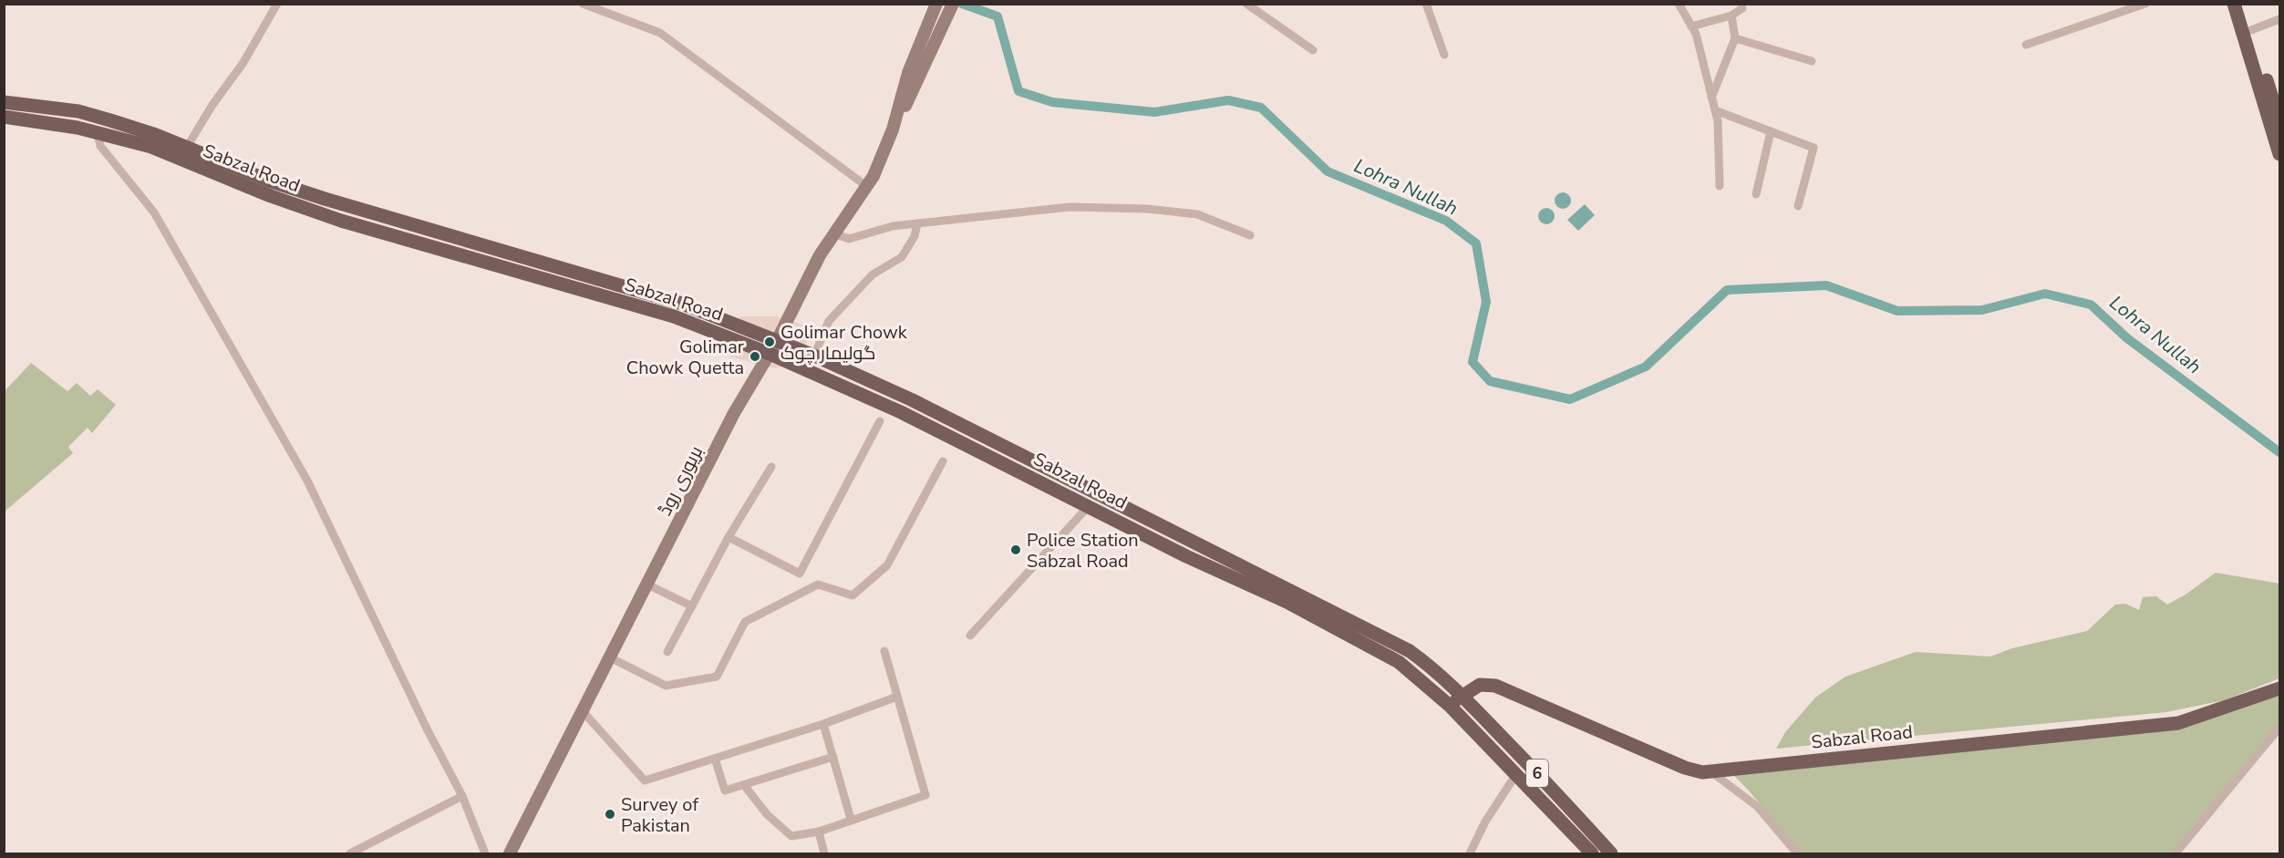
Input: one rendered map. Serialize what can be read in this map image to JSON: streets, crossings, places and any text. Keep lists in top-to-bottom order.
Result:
{
  "streets": {
    "main road": ["Sabzal Road", "بریوری روڈ", "6"]
  },
  "crossings": [
    ["Sabzal Road", "بریوری روڈ"],
    ["Sabzal Road", "6"]
  ],
  "water": ["Lohra Nullah"],
  "places": [
    "Golimar Chowk گولیمار چوک",
    "Golimar Chowk Quetta",
    "Police Station Sabzal Road",
    "Survey of Pakistan"
  ]
}
